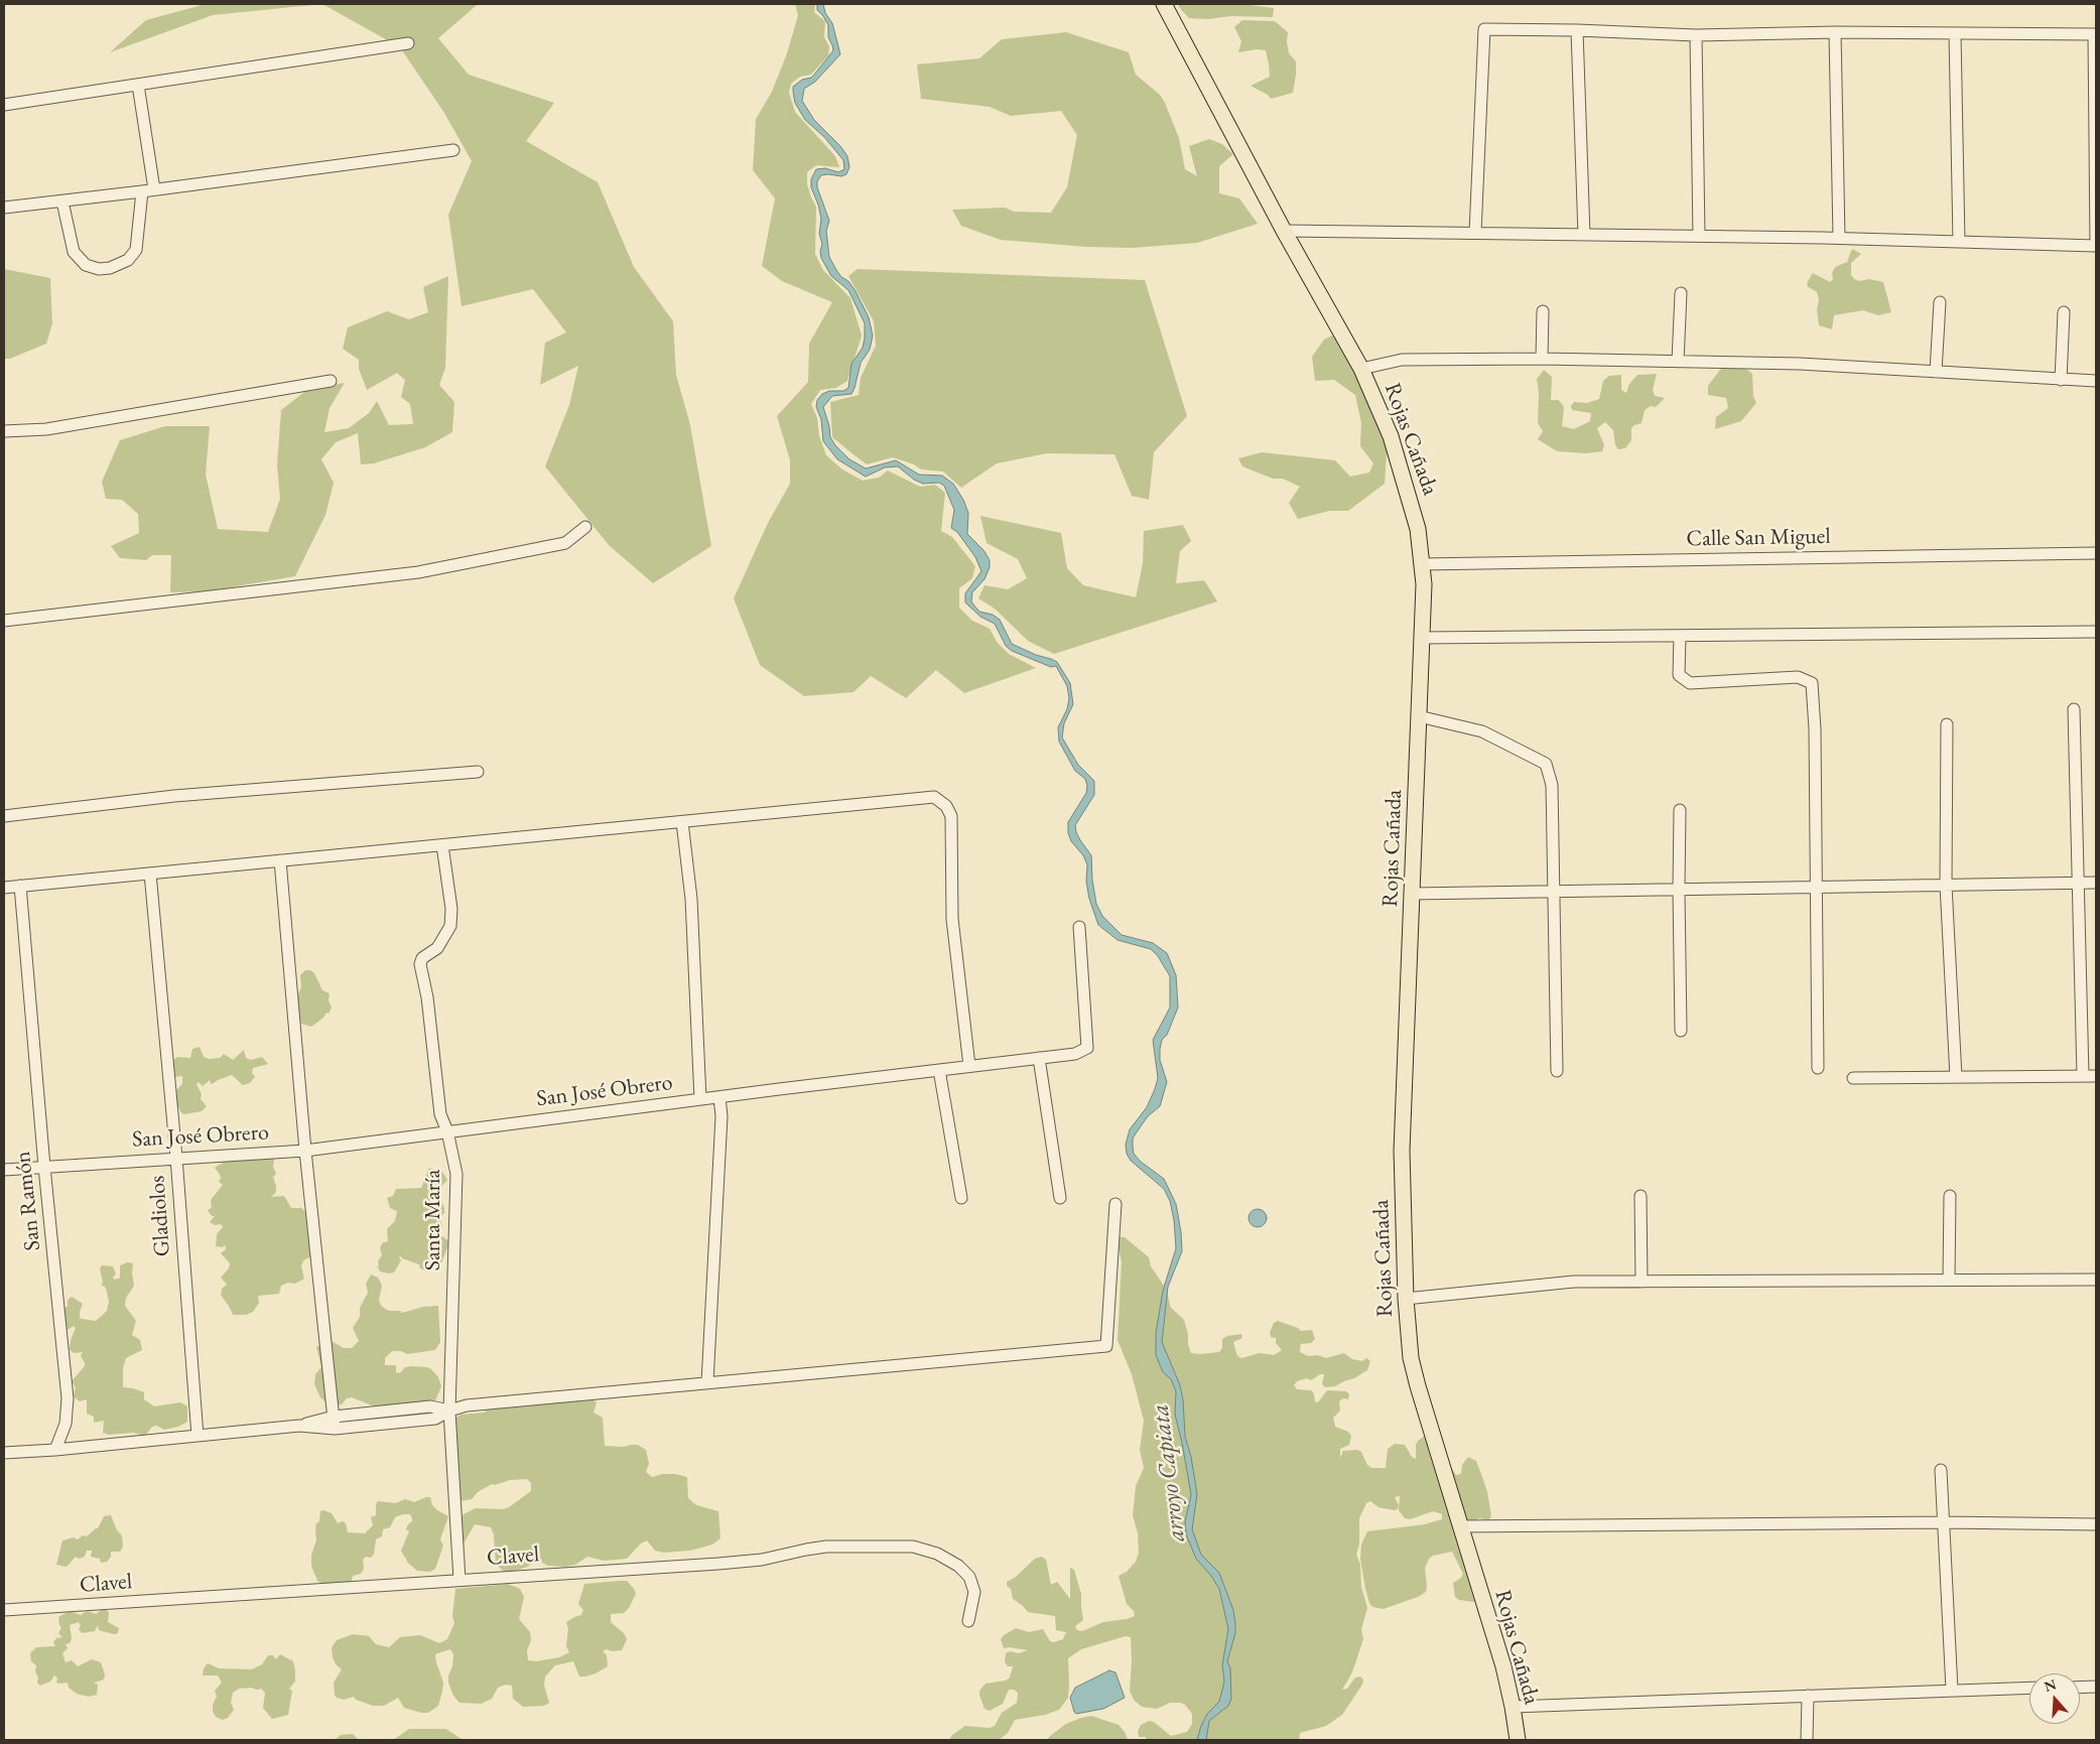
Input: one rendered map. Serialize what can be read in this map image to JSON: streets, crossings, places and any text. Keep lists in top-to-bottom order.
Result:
{
  "streets": {
    "main road": ["Rojas Cañada"],
    "street": [
      "Calle San Miguel",
      "San José Obrero",
      "San Ramón",
      "Gladiolos",
      "Santa María",
      "Clavel"
    ]
  },
  "crossings": [
    ["Rojas Cañada", "Calle San Miguel"],
    ["San José Obrero", "San Ramón"],
    ["San José Obrero", "Gladiolos"],
    ["San José Obrero", "Santa María"],
    ["Santa María", "Clavel"]
  ],
  "water": ["arroyo Capiata"],
  "north": "top"
}
